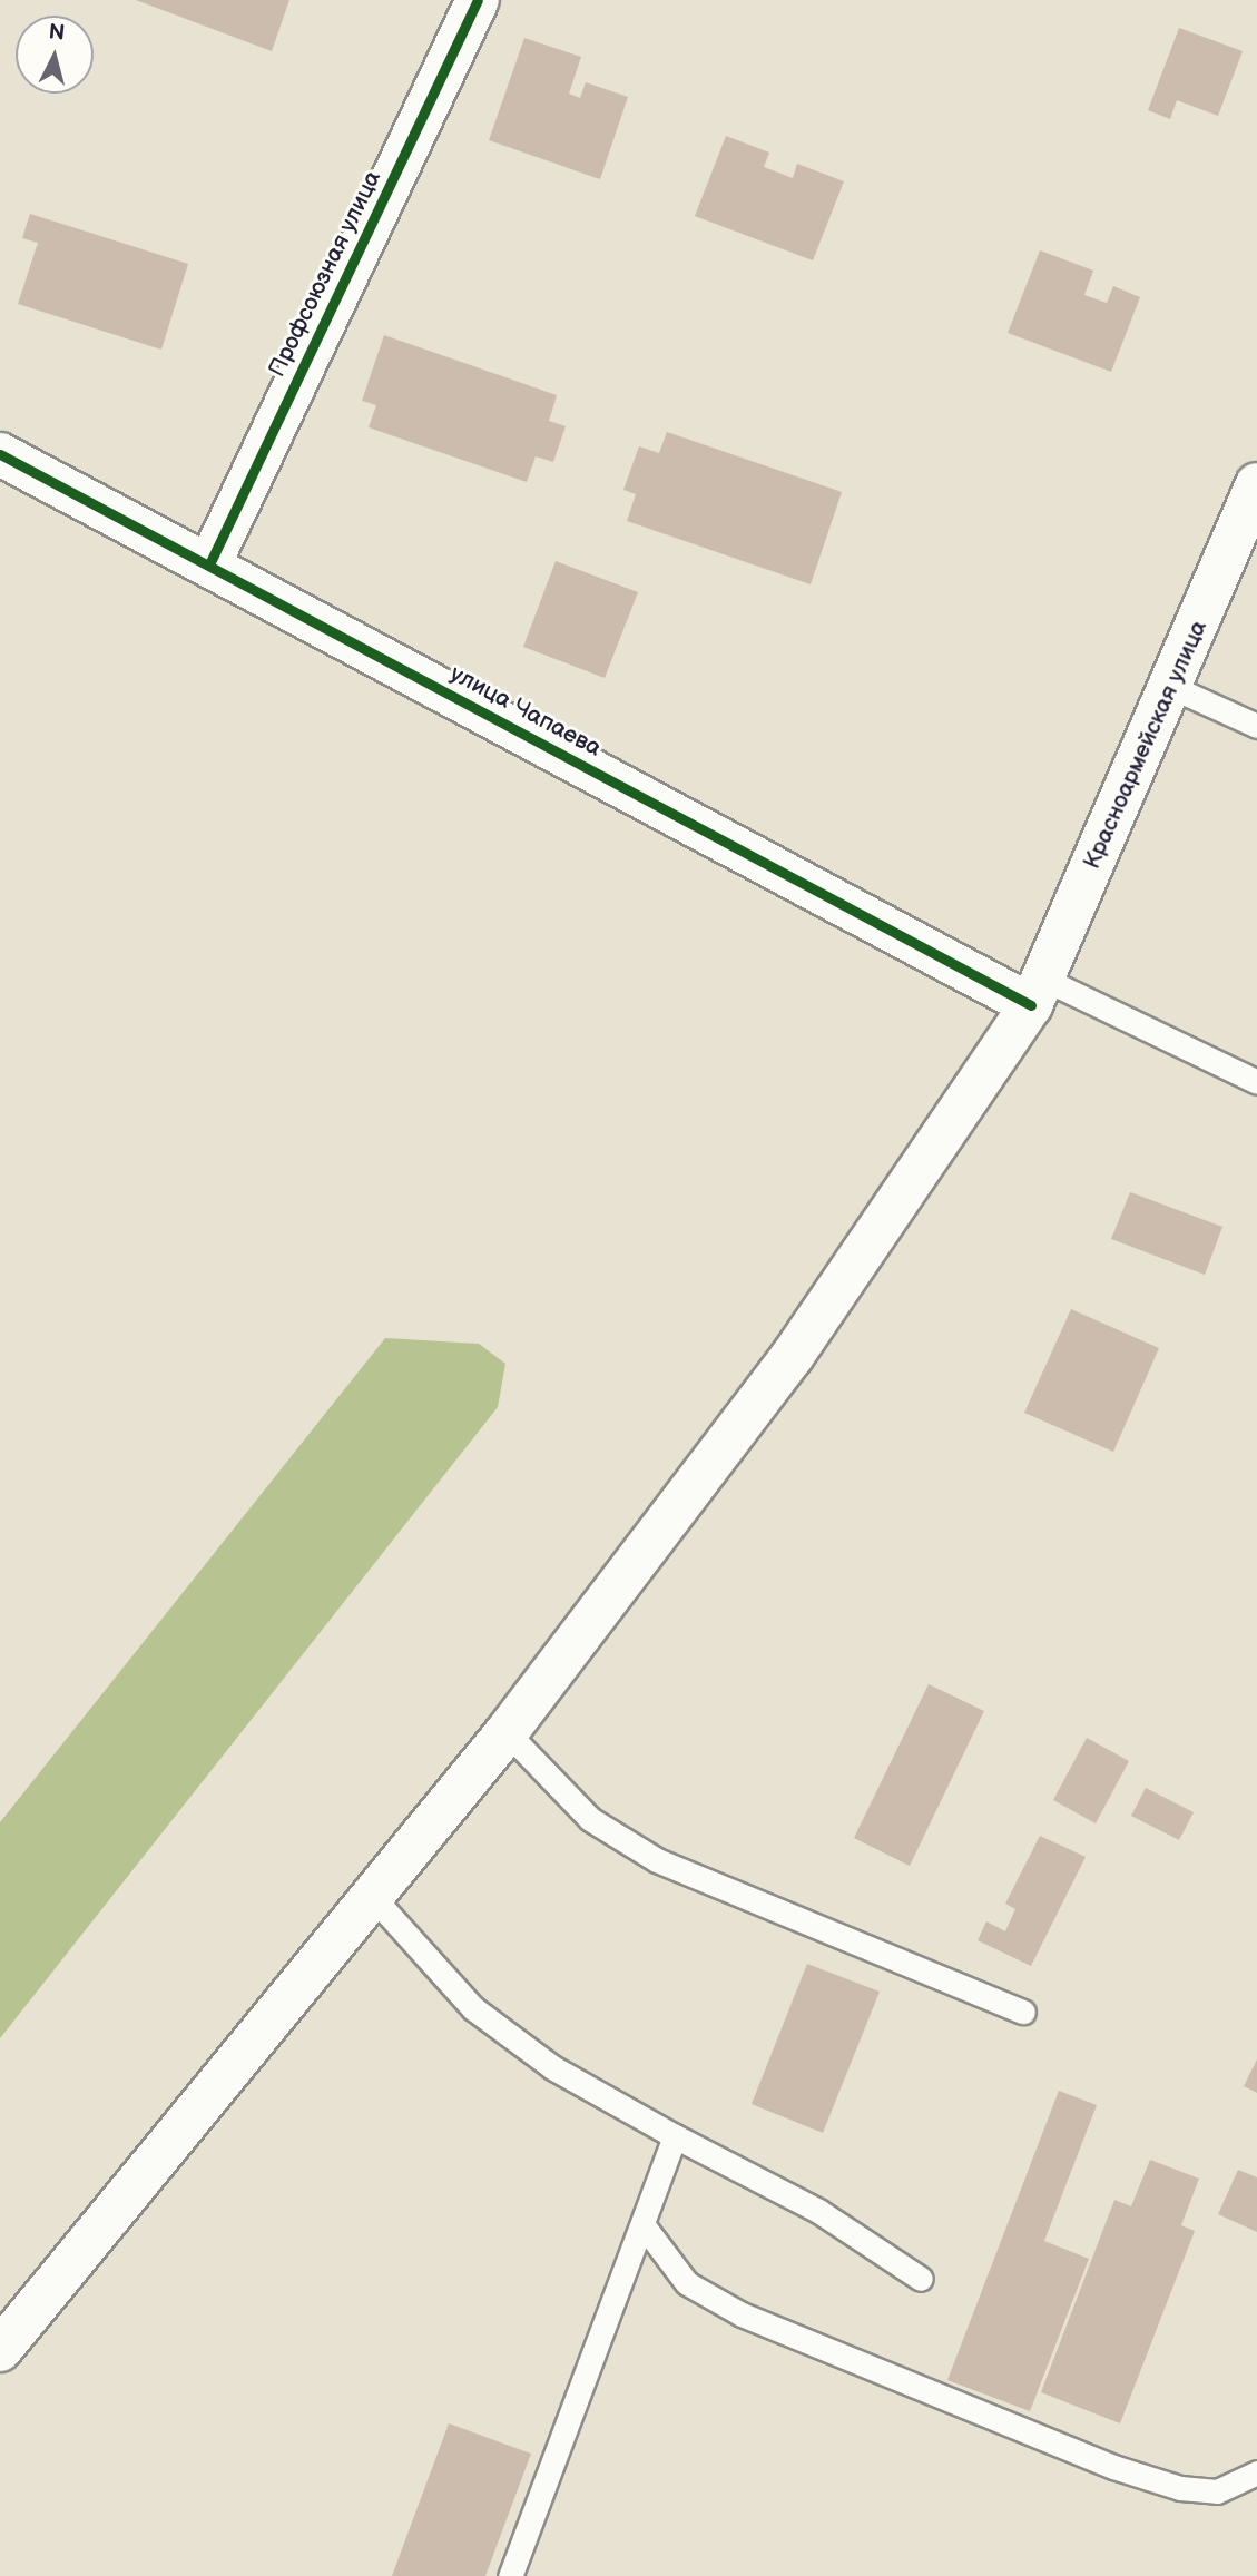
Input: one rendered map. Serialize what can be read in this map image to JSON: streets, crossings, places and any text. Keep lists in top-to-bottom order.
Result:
{
  "streets": {
    "main road": ["Профсоюзная улица", "улица Чапаева", "Красноармейская улица"]
  },
  "crossings": [
    ["Профсоюзная улица", "улица Чапаева"],
    ["улица Чапаева", "Красноармейская улица"]
  ],
  "north": "top"
}
